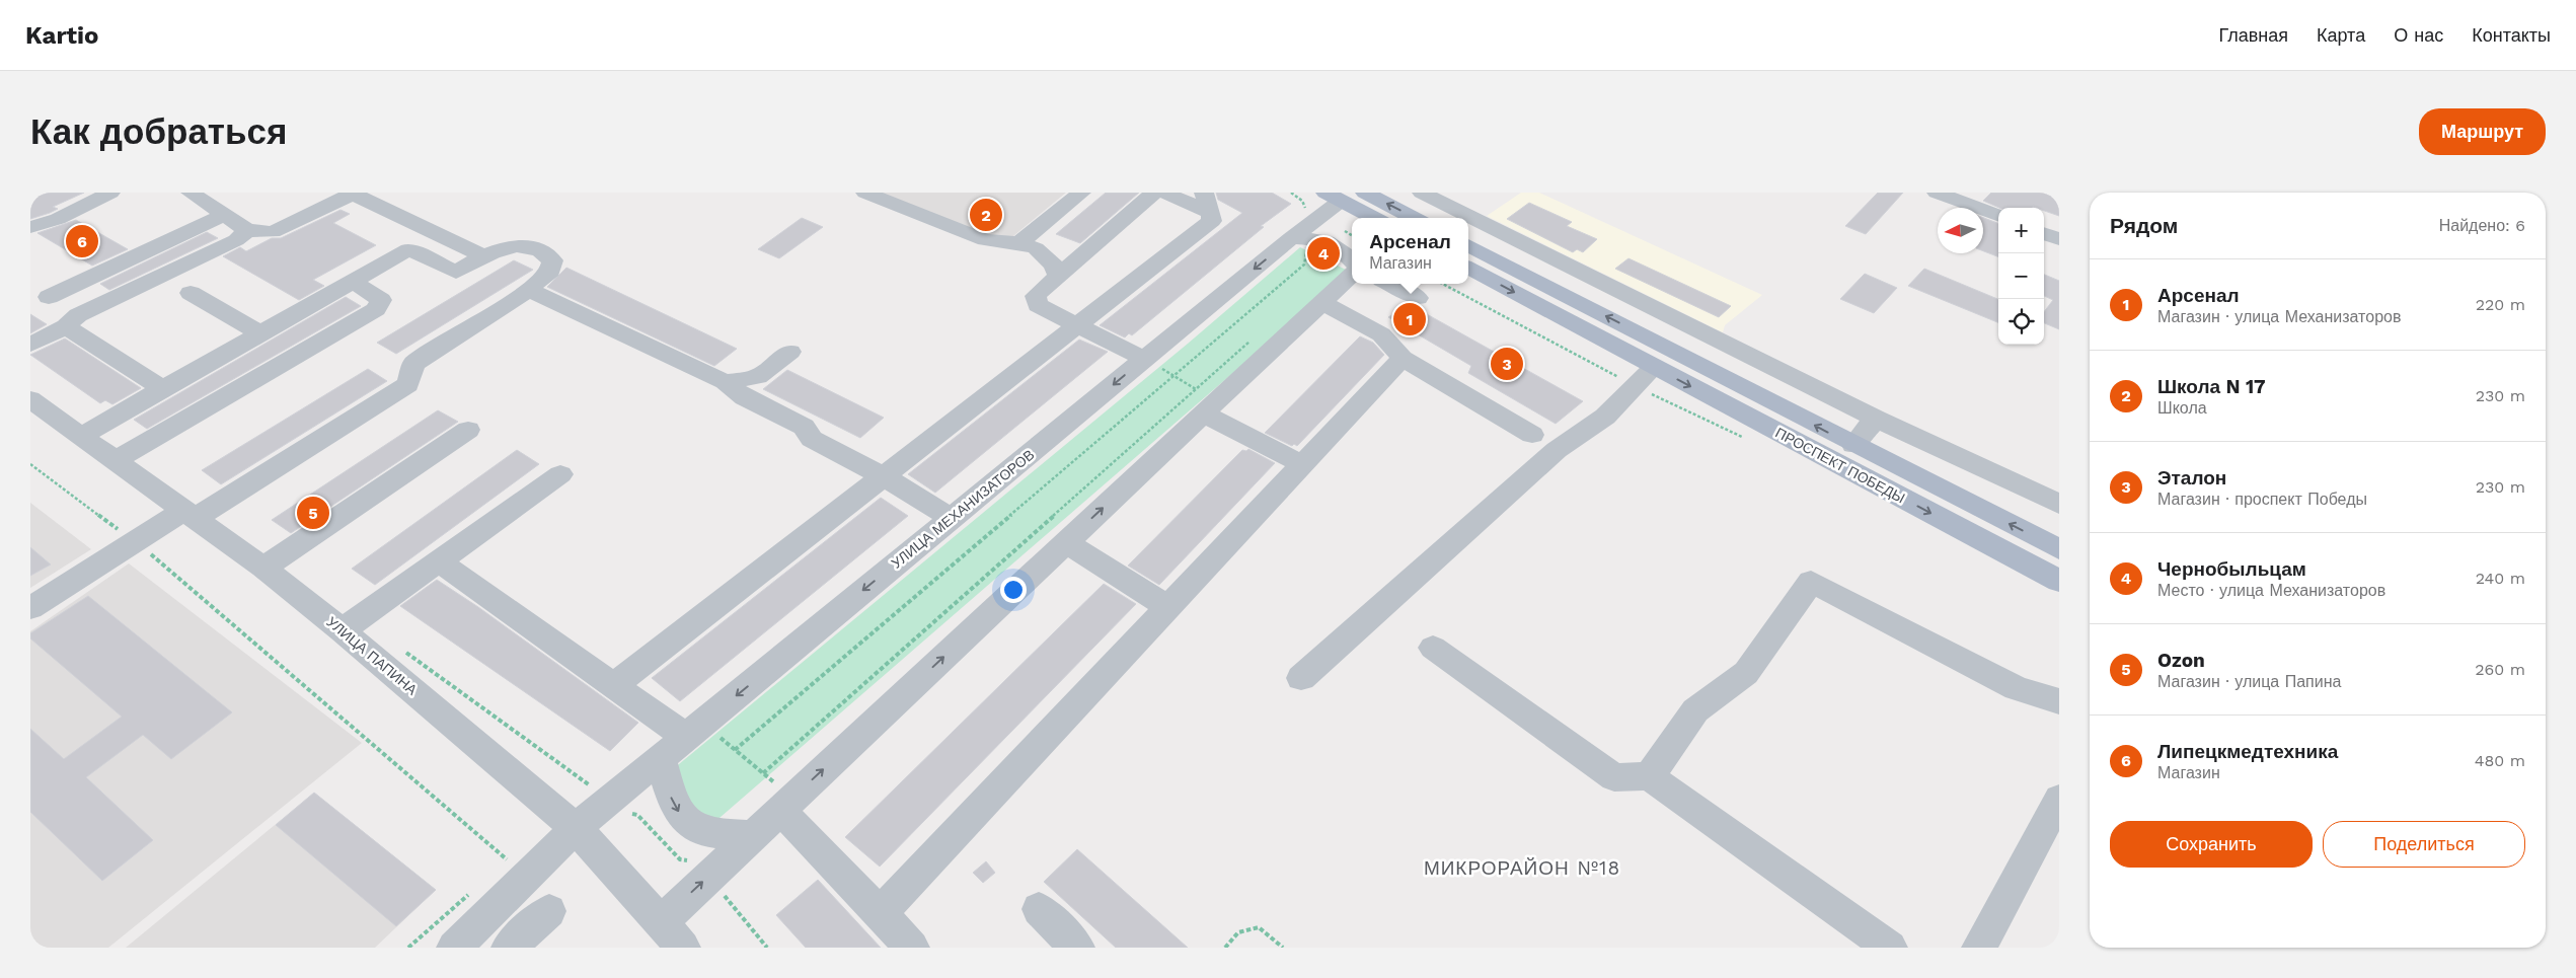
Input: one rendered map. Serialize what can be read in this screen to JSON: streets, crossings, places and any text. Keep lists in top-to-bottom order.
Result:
{
  "streets": {
    "main road": ["ПРОСПЕКТ ПОБЕДЫ"],
    "street": ["УЛИЦА МЕХАНИЗАТОРОВ", "УЛИЦА ПАПИНА"]
  },
  "crossings": [
    ["УЛИЦА МЕХАНИЗАТОРОВ", "УЛИЦА ПАПИНА"]
  ],
  "districts": ["МИКРОРАЙОН №18"],
  "north": "left",
  "page": {
    "header": "Kartio",
    "nav": [
      "Главная",
      "Карта",
      "О нас",
      "Контакты"
    ],
    "buttons": [
      "Маршрут",
      ["Сохранить", "Поделиться"]
    ],
    "title": "Как добраться",
    "heading": ["Рядом", "Найдено: 6"],
    "pins": [
      "2",
      "6",
      "4",
      "1",
      "3",
      "5"
    ],
    "map_buttons": ["+", "−"],
    "popup": ["Арсенал", "Магазин"],
    "list": [
      {
        "mark": "1",
        "name": "Арсенал",
        "note": "Магазин · улица Механизаторов",
        "value": "220 m"
      },
      {
        "mark": "2",
        "name": "Школа N 17",
        "note": "Школа",
        "value": "230 m"
      },
      {
        "mark": "3",
        "name": "Эталон",
        "note": "Магазин · проспект Победы",
        "value": "230 m"
      },
      {
        "mark": "4",
        "name": "Чернобыльцам",
        "note": "Место · улица Механизаторов",
        "value": "240 m"
      },
      {
        "mark": "5",
        "name": "Ozon",
        "note": "Магазин · улица Папина",
        "value": "260 m"
      },
      {
        "mark": "6",
        "name": "Липецкмедтехника",
        "note": "Магазин",
        "value": "480 m"
      }
    ]
  }
}
